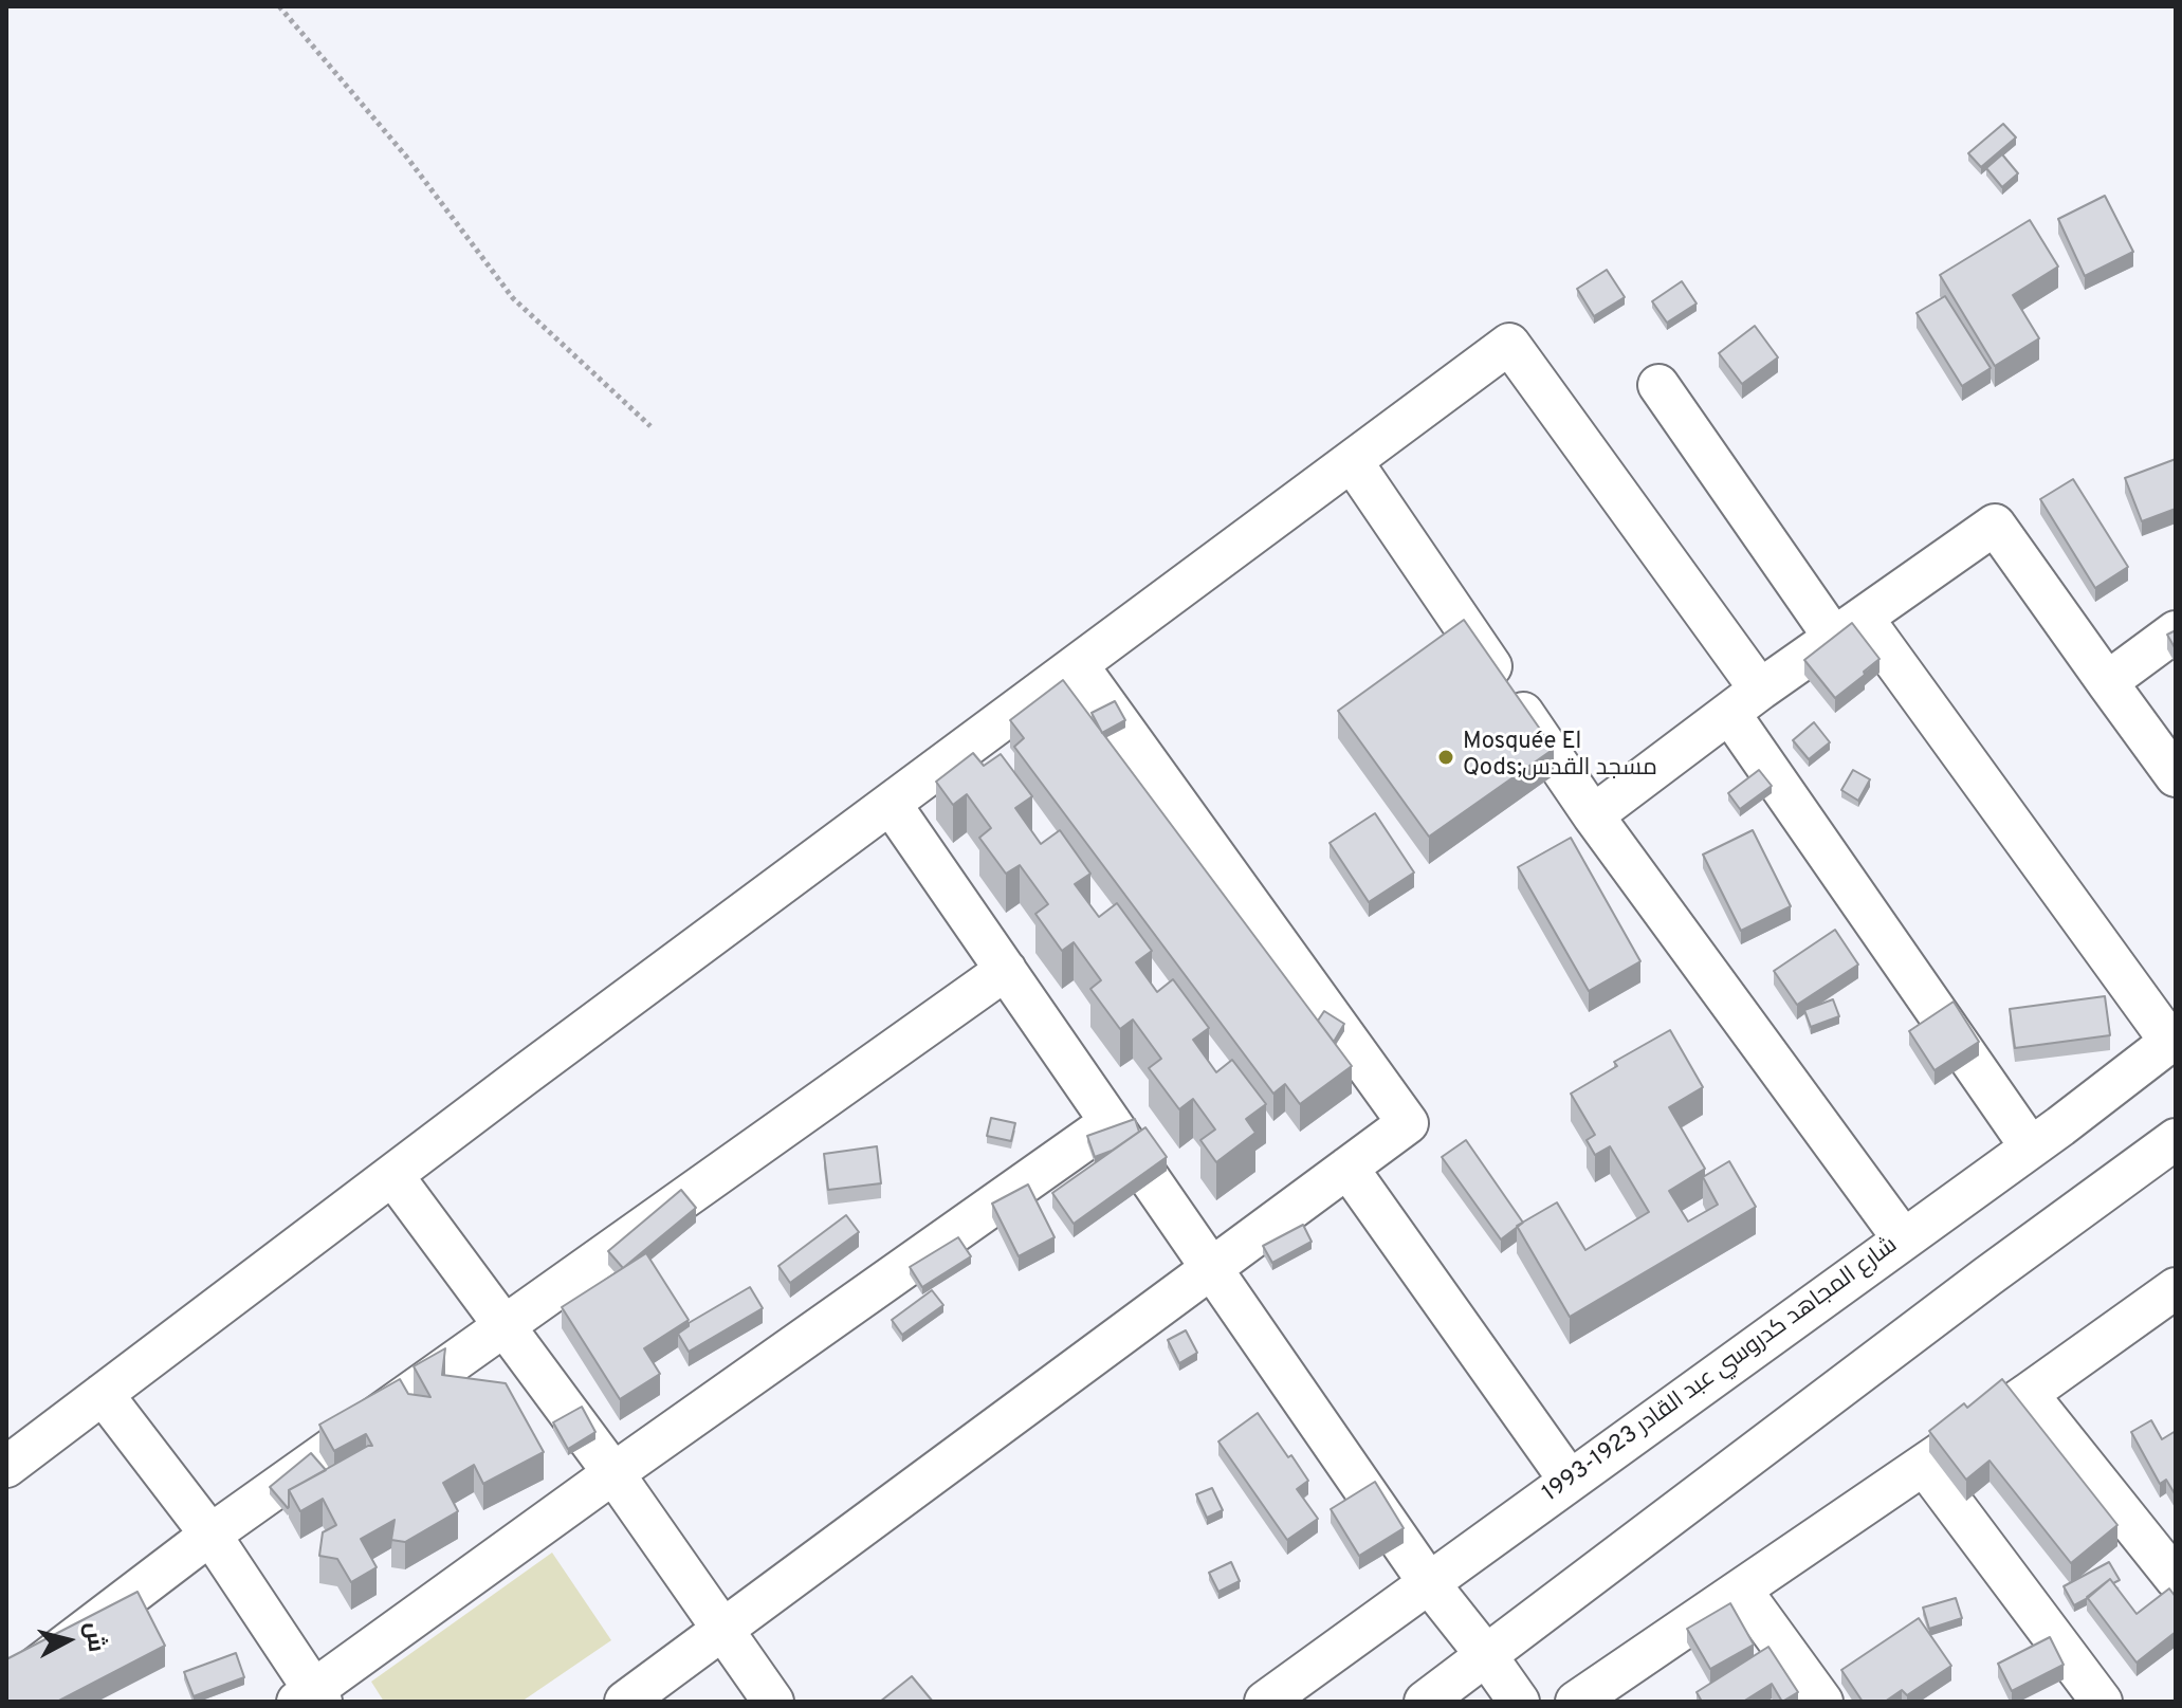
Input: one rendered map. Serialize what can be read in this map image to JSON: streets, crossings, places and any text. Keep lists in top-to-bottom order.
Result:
{
  "streets": {
    "street": ["شارع المجاهد كدروسي عبد القادر 1923-1993"]
  },
  "places": ["Mosquée El Qods;مسجد القدس"],
  "north": "right"
}
